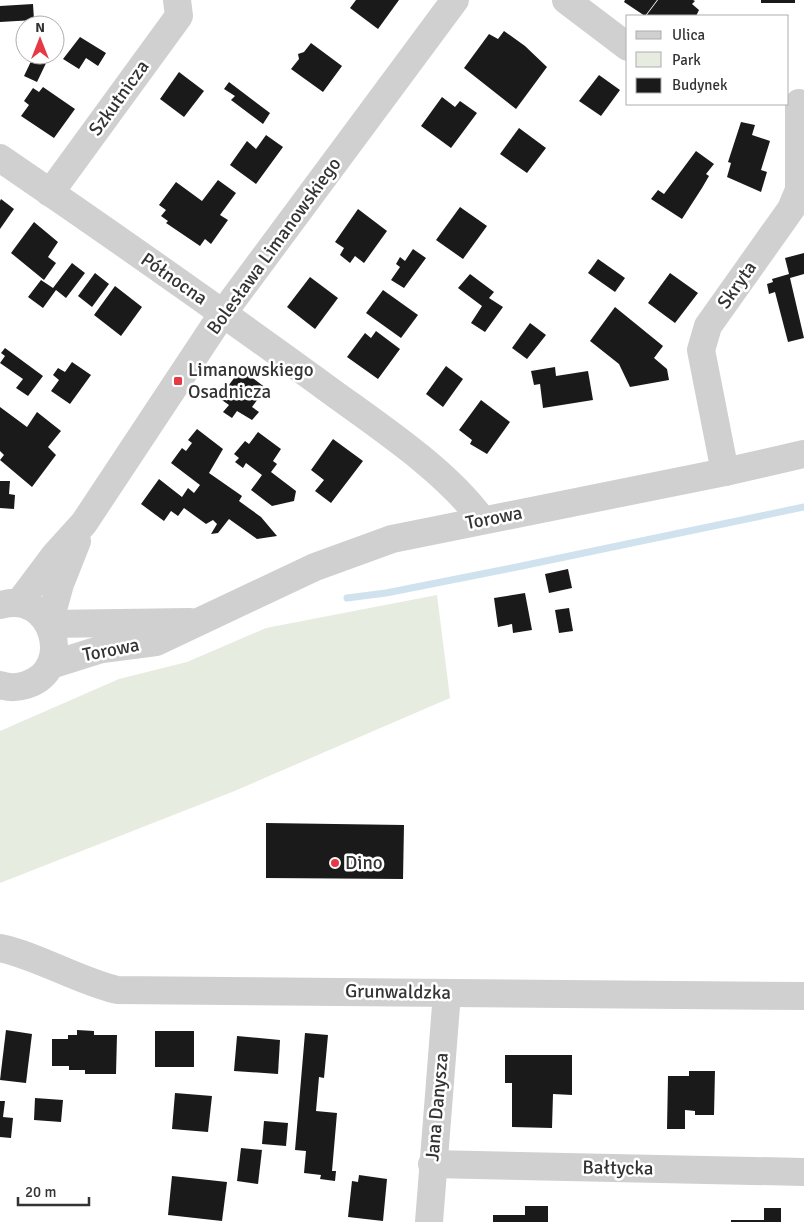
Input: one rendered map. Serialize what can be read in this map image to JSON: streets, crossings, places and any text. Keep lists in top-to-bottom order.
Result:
{
  "streets": {
    "street": [
      "Szkutnicza",
      "Bolesława Limanowskiego",
      "Północna",
      "Skryta",
      "Torowa",
      "Grunwaldzka",
      "Jana Danysza",
      "Bałtycka"
    ]
  },
  "crossings": [
    ["Szkutnicza", "Północna"],
    ["Bolesława Limanowskiego", "Północna"],
    ["Bolesława Limanowskiego", "Torowa"],
    ["Północna", "Torowa"],
    ["Skryta", "Torowa"],
    ["Grunwaldzka", "Jana Danysza"],
    ["Jana Danysza", "Bałtycka"]
  ],
  "places": {
    "transit": ["Limanowskiego Osadnicza"],
    "other": ["Dino"]
  },
  "legend": ["Ulica", "Park", "Budynek"],
  "scale_bar": "20 m",
  "north": "top"
}
